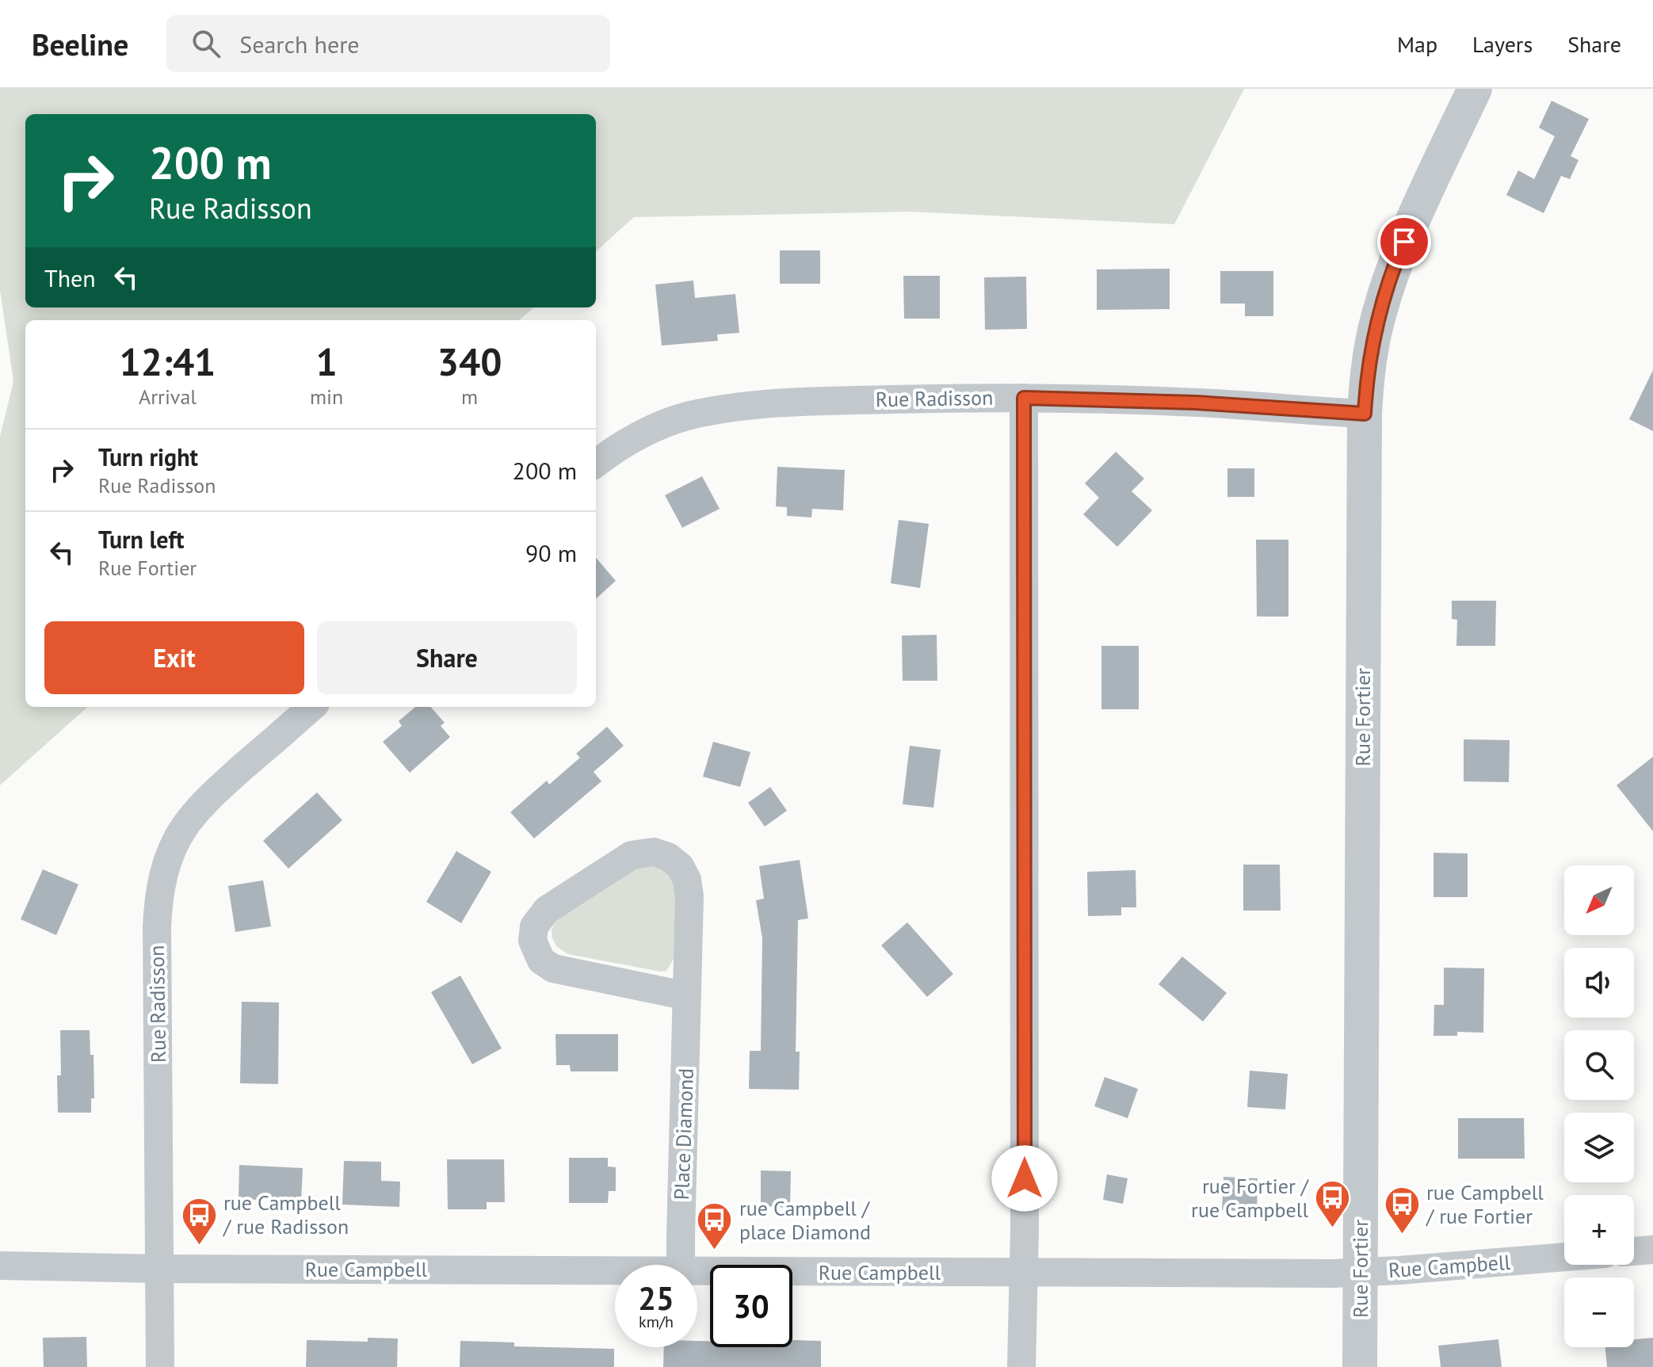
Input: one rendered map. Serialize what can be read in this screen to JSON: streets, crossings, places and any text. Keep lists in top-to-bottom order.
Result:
{
  "streets": {
    "street": [
      "Rue Radisson",
      "Rue Fortier",
      "Place Diamond",
      "Rue Campbell"
    ]
  },
  "crossings": [
    ["Rue Radisson", "Rue Fortier"],
    ["Rue Radisson", "Rue Campbell"],
    ["Rue Fortier", "Rue Campbell"]
  ],
  "places": {
    "bus stop": [
      "rue Fortier / rue Campbell",
      "rue Campbell / rue Fortier",
      "rue Campbell / rue Radisson",
      "rue Campbell / place Diamond"
    ]
  },
  "north": "bottom left",
  "page": {
    "header": "Beeline",
    "search": "Search here",
    "nav": ["Map", "Layers", "Share"],
    "turn": ["200 m", "Rue Radisson"],
    "then": "Then",
    "eta": [
      "12:41",
      "Arrival",
      "1",
      "min",
      "340",
      "m"
    ],
    "list": [
      {
        "name": "Turn right",
        "note": "Rue Radisson",
        "value": "200 m"
      },
      {
        "name": "Turn left",
        "note": "Rue Fortier",
        "value": "90 m"
      }
    ],
    "buttons": ["Exit", "Share"],
    "map_buttons": ["+", "−"],
    "speed": "25 km/h",
    "limit": "30"
  }
}
